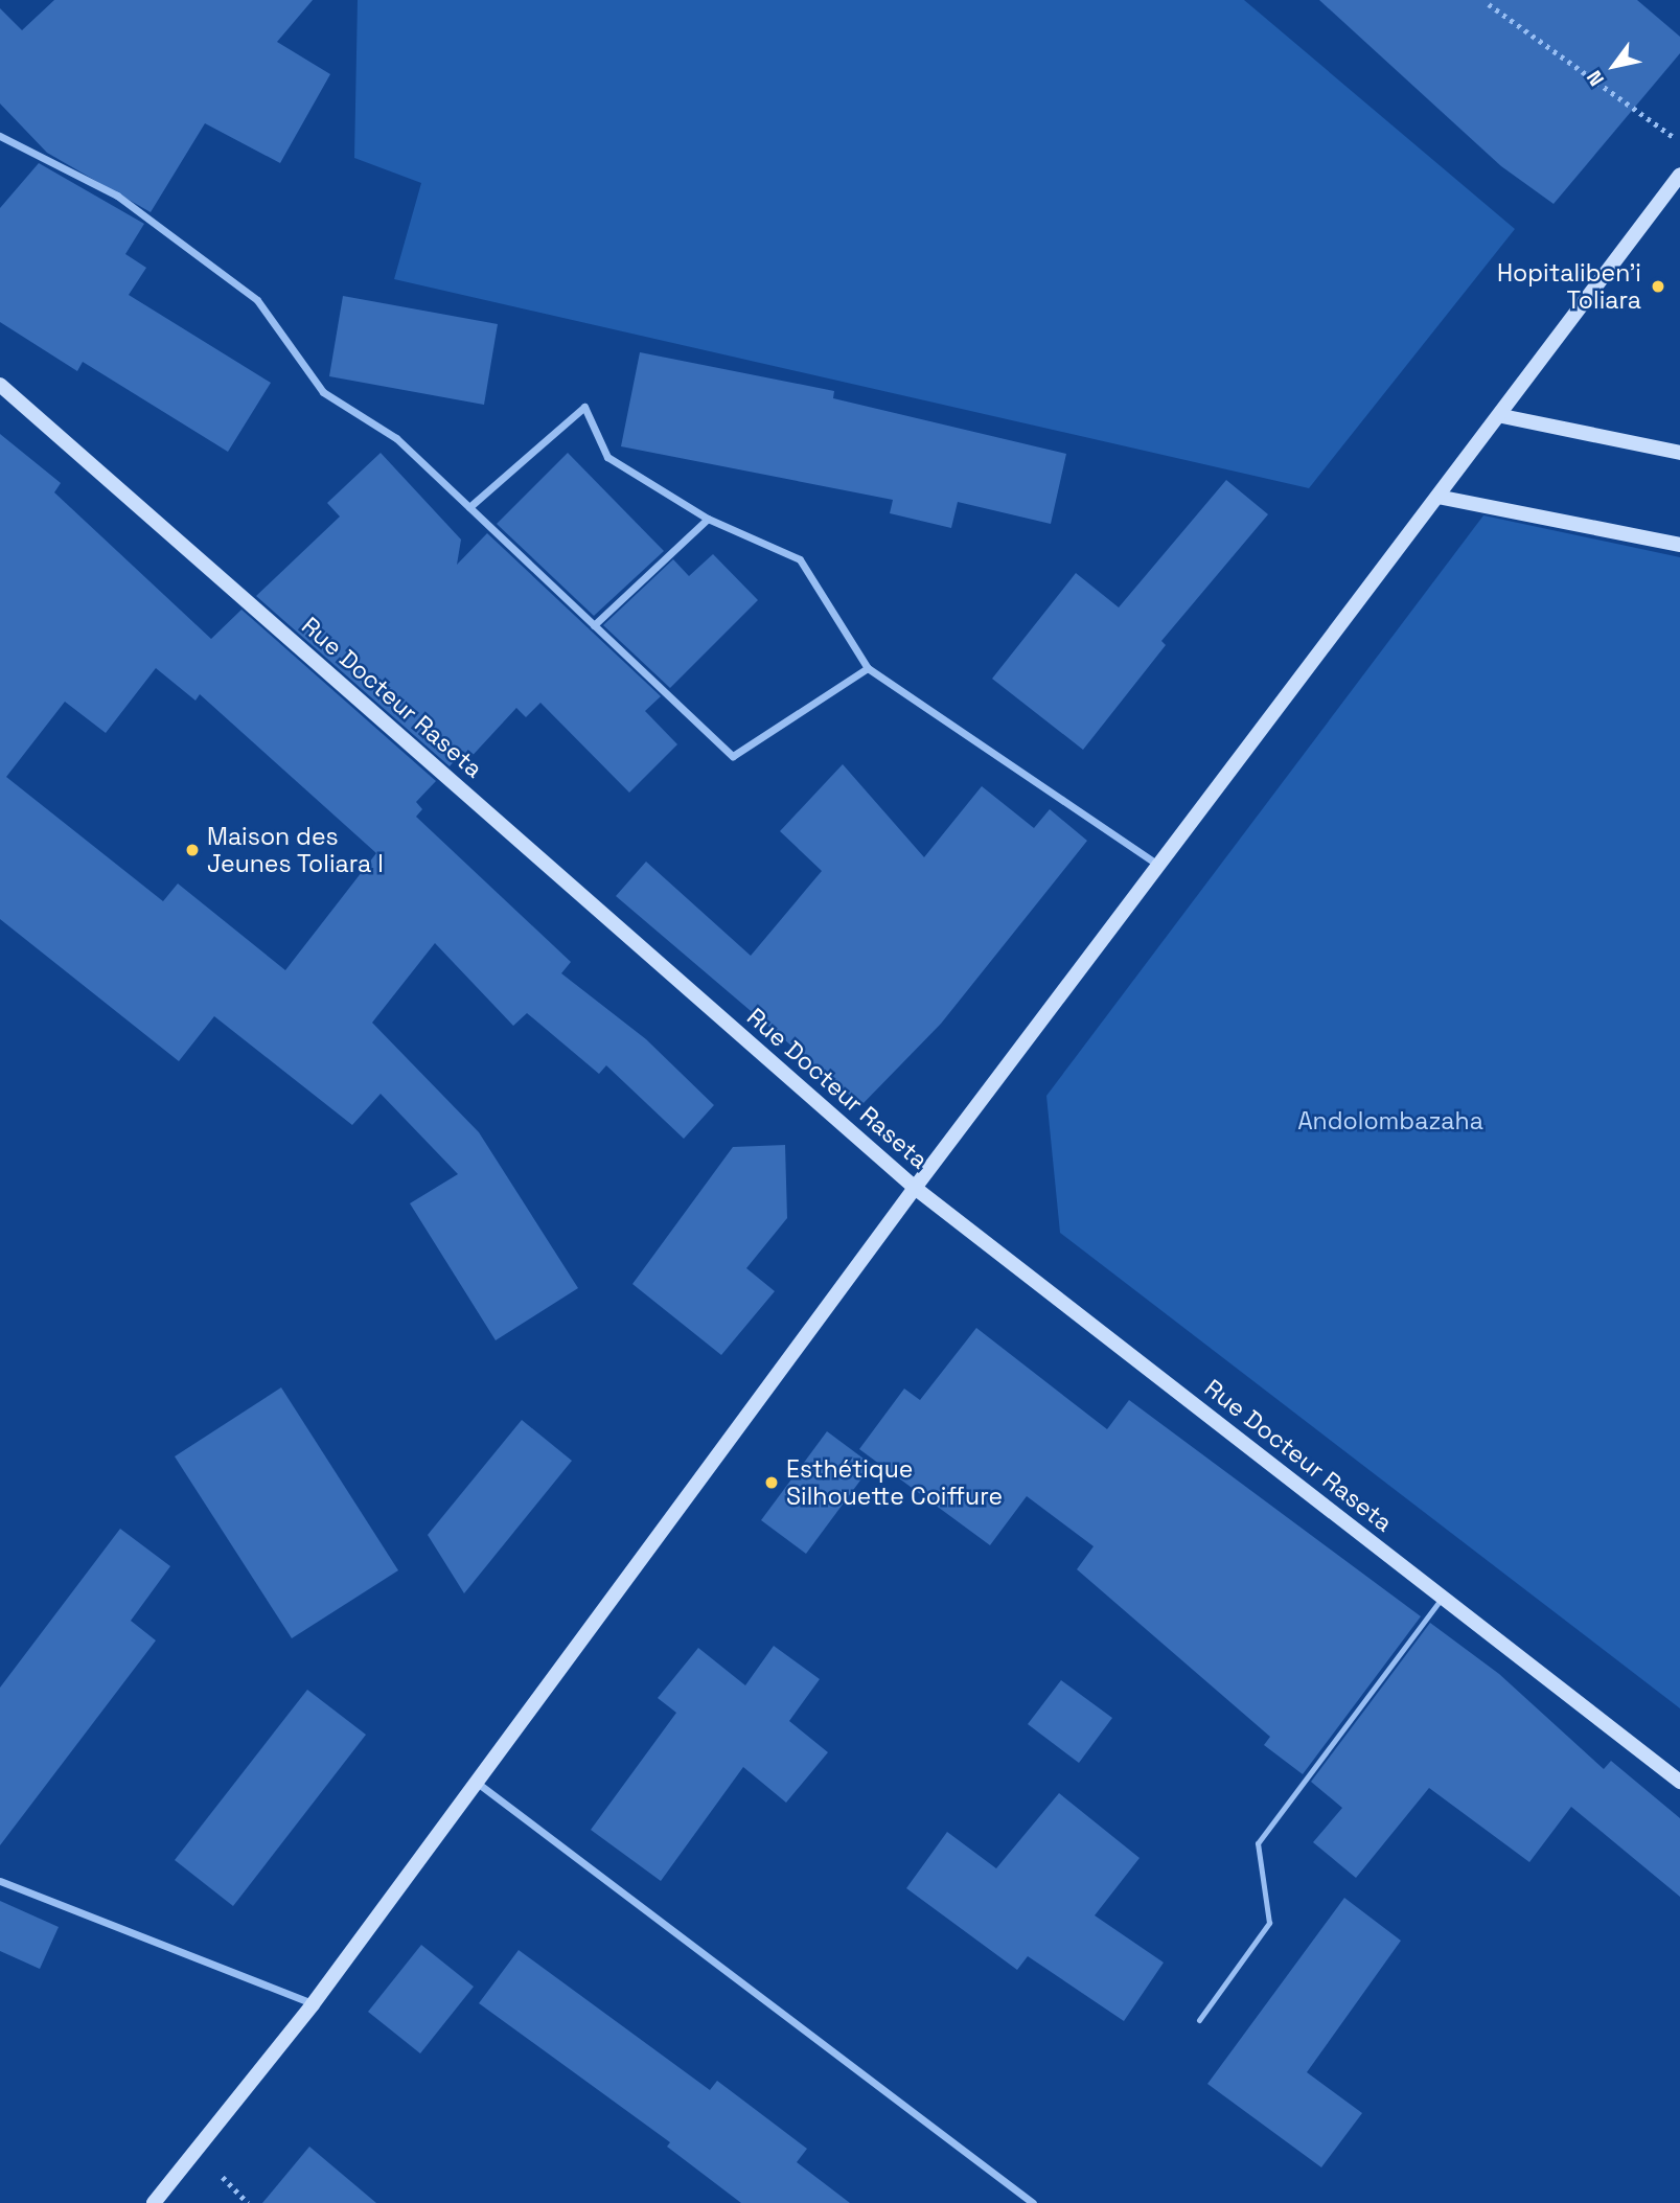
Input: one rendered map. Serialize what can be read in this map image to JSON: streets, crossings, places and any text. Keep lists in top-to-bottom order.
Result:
{
  "streets": {
    "street": ["Rue Docteur Raseta"]
  },
  "parks": ["Andolombazaha"],
  "places": ["Hopitaliben'i Toliara", "Maison des Jeunes Toliara I", "Esthétique Silhouette Coiffure"],
  "north": "bottom left"
}
